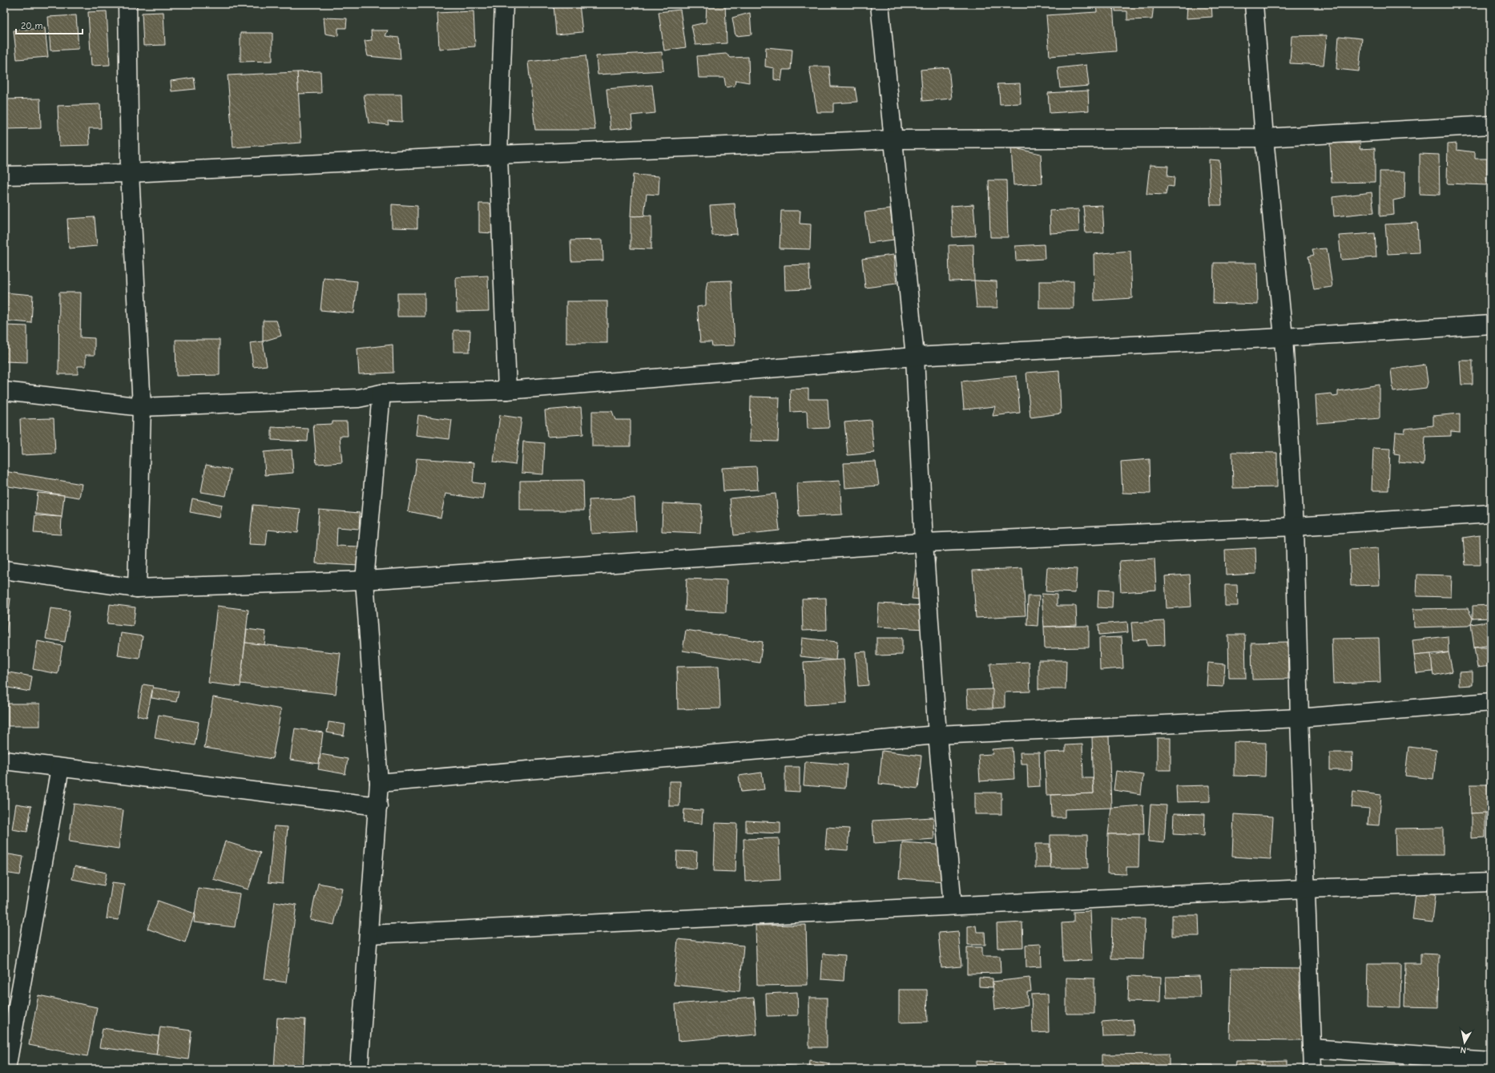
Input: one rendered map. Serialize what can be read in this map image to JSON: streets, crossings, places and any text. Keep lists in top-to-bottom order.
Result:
{
  "scale_bar": "20 m",
  "north": "bottom"
}
